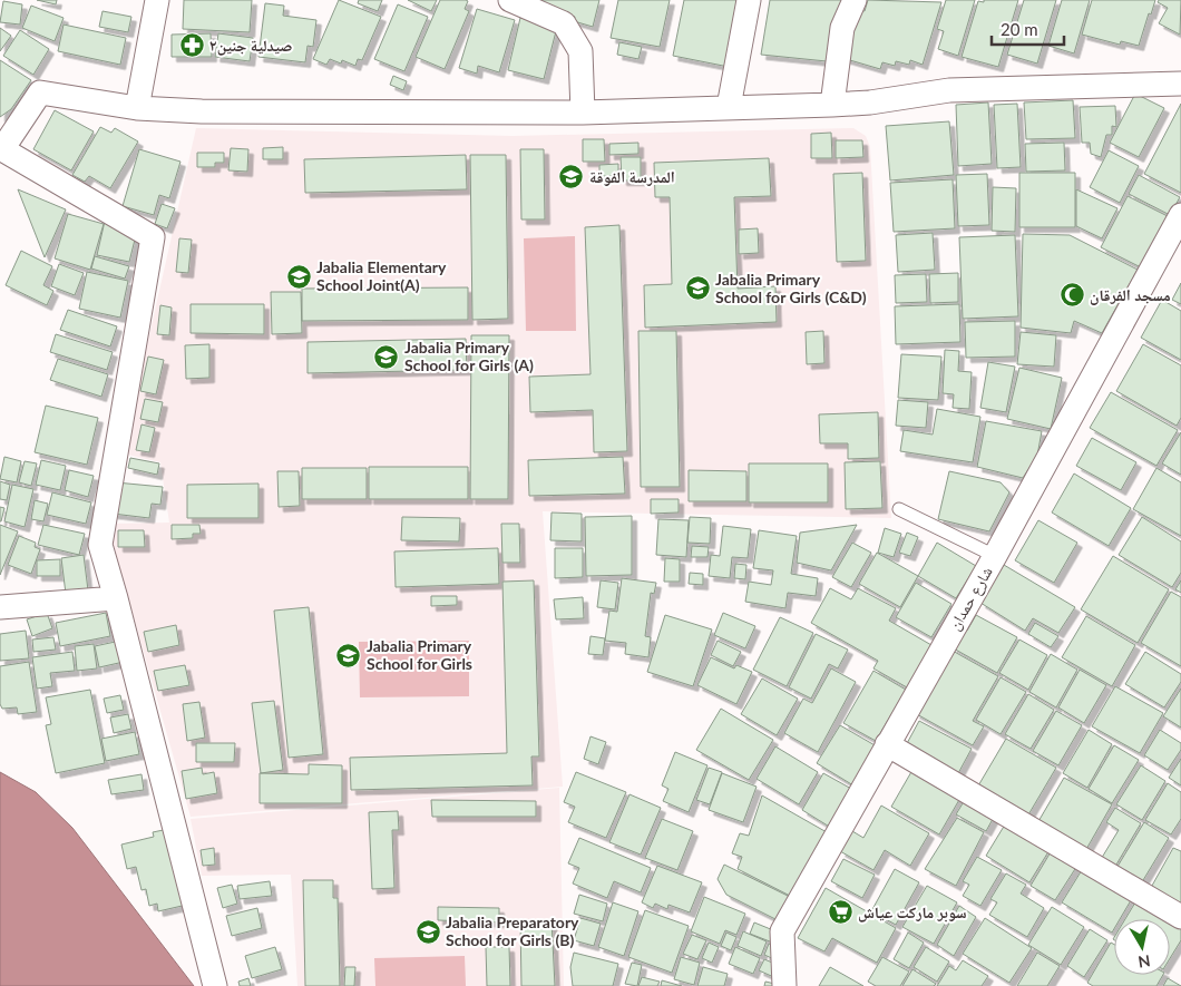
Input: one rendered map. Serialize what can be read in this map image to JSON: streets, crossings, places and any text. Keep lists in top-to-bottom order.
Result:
{
  "streets": {
    "street": ["شارع حمدان"]
  },
  "places": {
    "pharmacy": ["صيدلية جنين٢"],
    "school or university": [
      "المدرسة الفوقة",
      "Jabalia Elementary School Joint(A)",
      "Jabalia Primary School for Girls (C&D)",
      "Jabalia Primary School for Girls (A)",
      "Jabalia Primary School for Girls",
      "Jabalia Preparatory School for Girls (B)"
    ],
    "mosque": ["مسجد الفرقان"],
    "supermarket": ["سوبر ماركت عياش"]
  },
  "scale_bar": "20 m",
  "north": "bottom"
}
